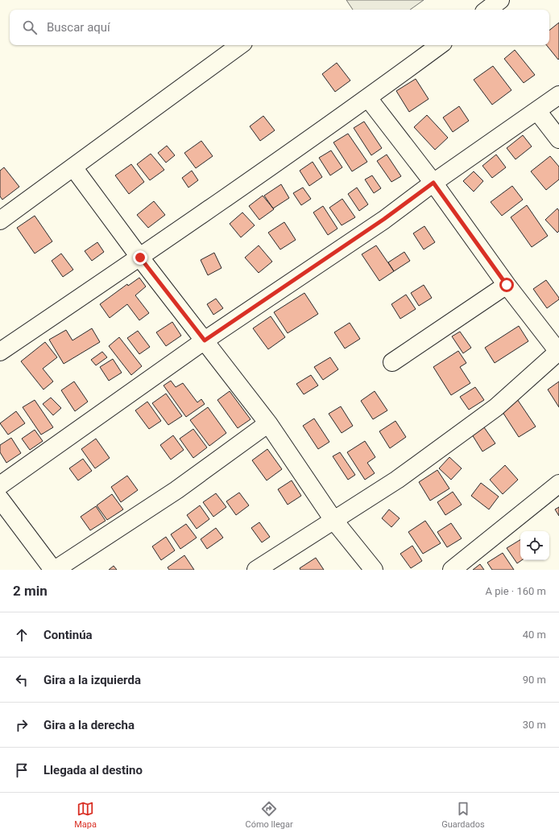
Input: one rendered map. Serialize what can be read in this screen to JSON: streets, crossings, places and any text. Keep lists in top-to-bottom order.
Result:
{
  "page": {
    "search": "Buscar aquí",
    "heading": ["2 min", "A pie · 160 m"],
    "list": [
      ["Continúa", "40 m"],
      ["Gira a la izquierda", "90 m"],
      ["Gira a la derecha", "30 m"],
      "Llegada al destino"
    ],
    "nav": ["Mapa", "Cómo llegar", "Guardados"]
  }
}
